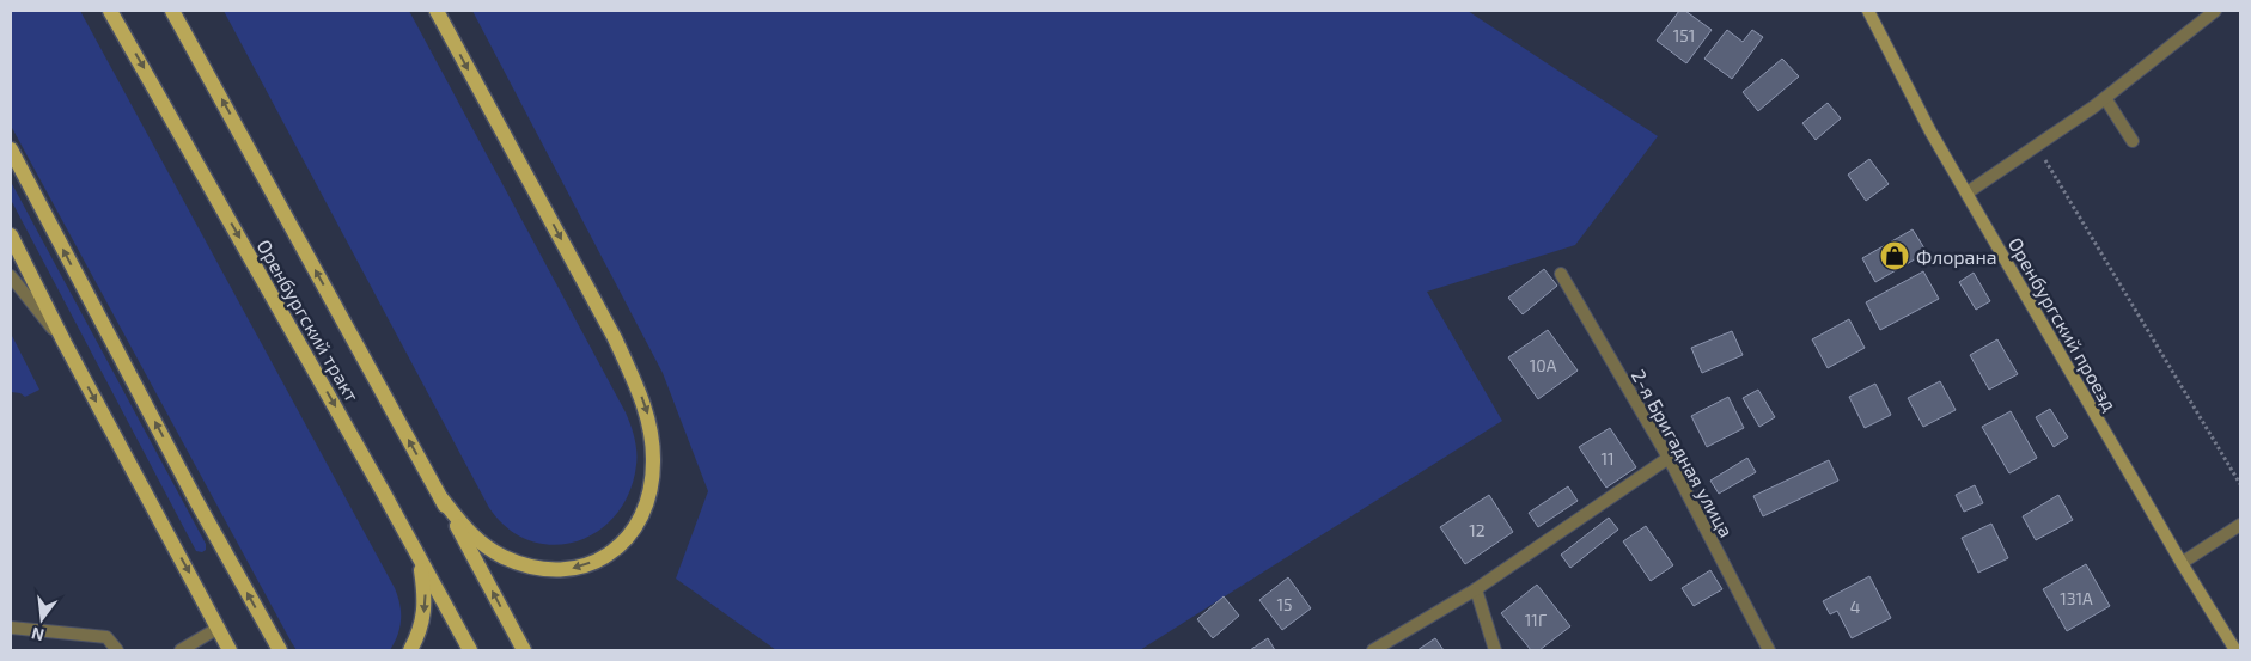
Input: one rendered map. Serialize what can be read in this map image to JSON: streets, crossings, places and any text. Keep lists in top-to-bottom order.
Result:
{
  "streets": {
    "main road": ["Оренбургский тракт", "Оренбургский проезд"],
    "street": ["2-я Бригадная улица"]
  },
  "places": {
    "shop": ["Флорана"]
  },
  "house_numbers": [
    "151",
    "10А",
    "11",
    "12",
    "131А",
    "15",
    "4",
    "11Г"
  ],
  "north": "bottom"
}
